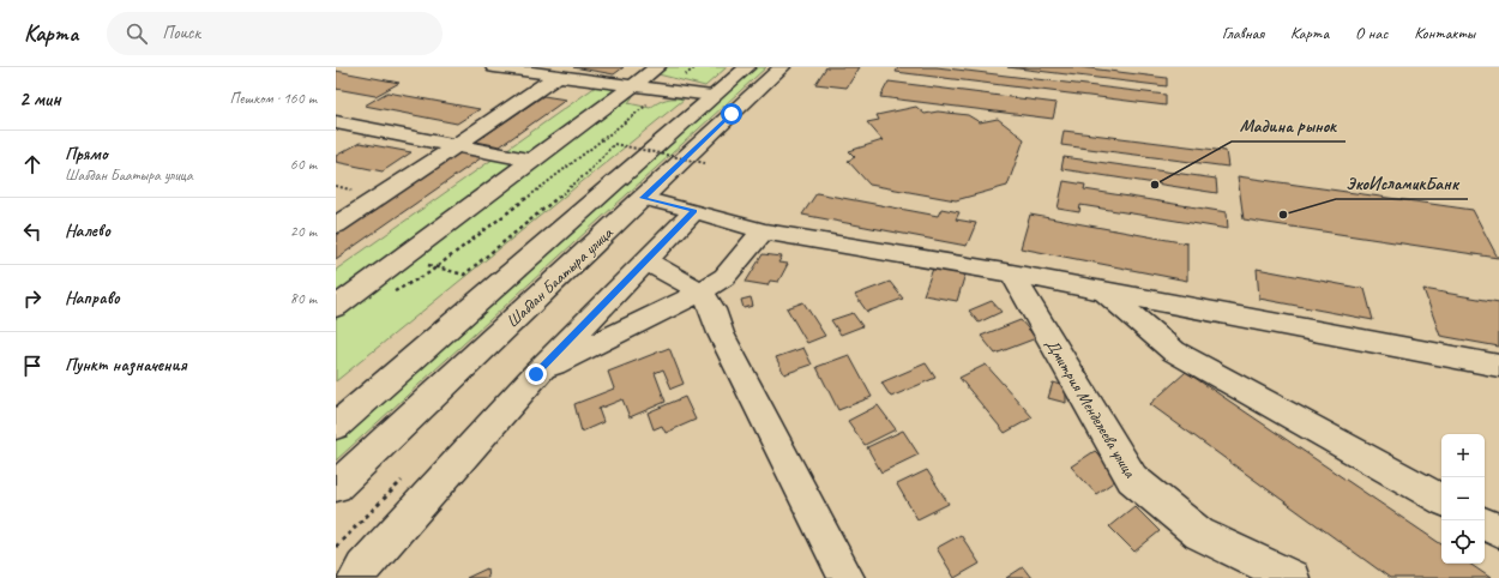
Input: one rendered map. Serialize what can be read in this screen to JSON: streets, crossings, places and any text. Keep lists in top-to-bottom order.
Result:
{
  "streets": {
    "street": ["Шабдан Баатыра улица", "Дмитрия Менделеева улица"]
  },
  "places": ["Мадина рынок", "ЭкоИсламикБанк"],
  "page": {
    "header": "Карта",
    "search": "Поиск",
    "nav": [
      "Главная",
      "Карта",
      "О нас",
      "Контакты"
    ],
    "heading": ["2 мин", "Пешком · 160 m"],
    "list": [
      ["Прямо", "Шабдан Баатыра улица", "60 m"],
      ["Налево", "20 m"],
      ["Направо", "80 m"],
      "Пункт назначения"
    ],
    "map_buttons": ["+", "−"]
  }
}
